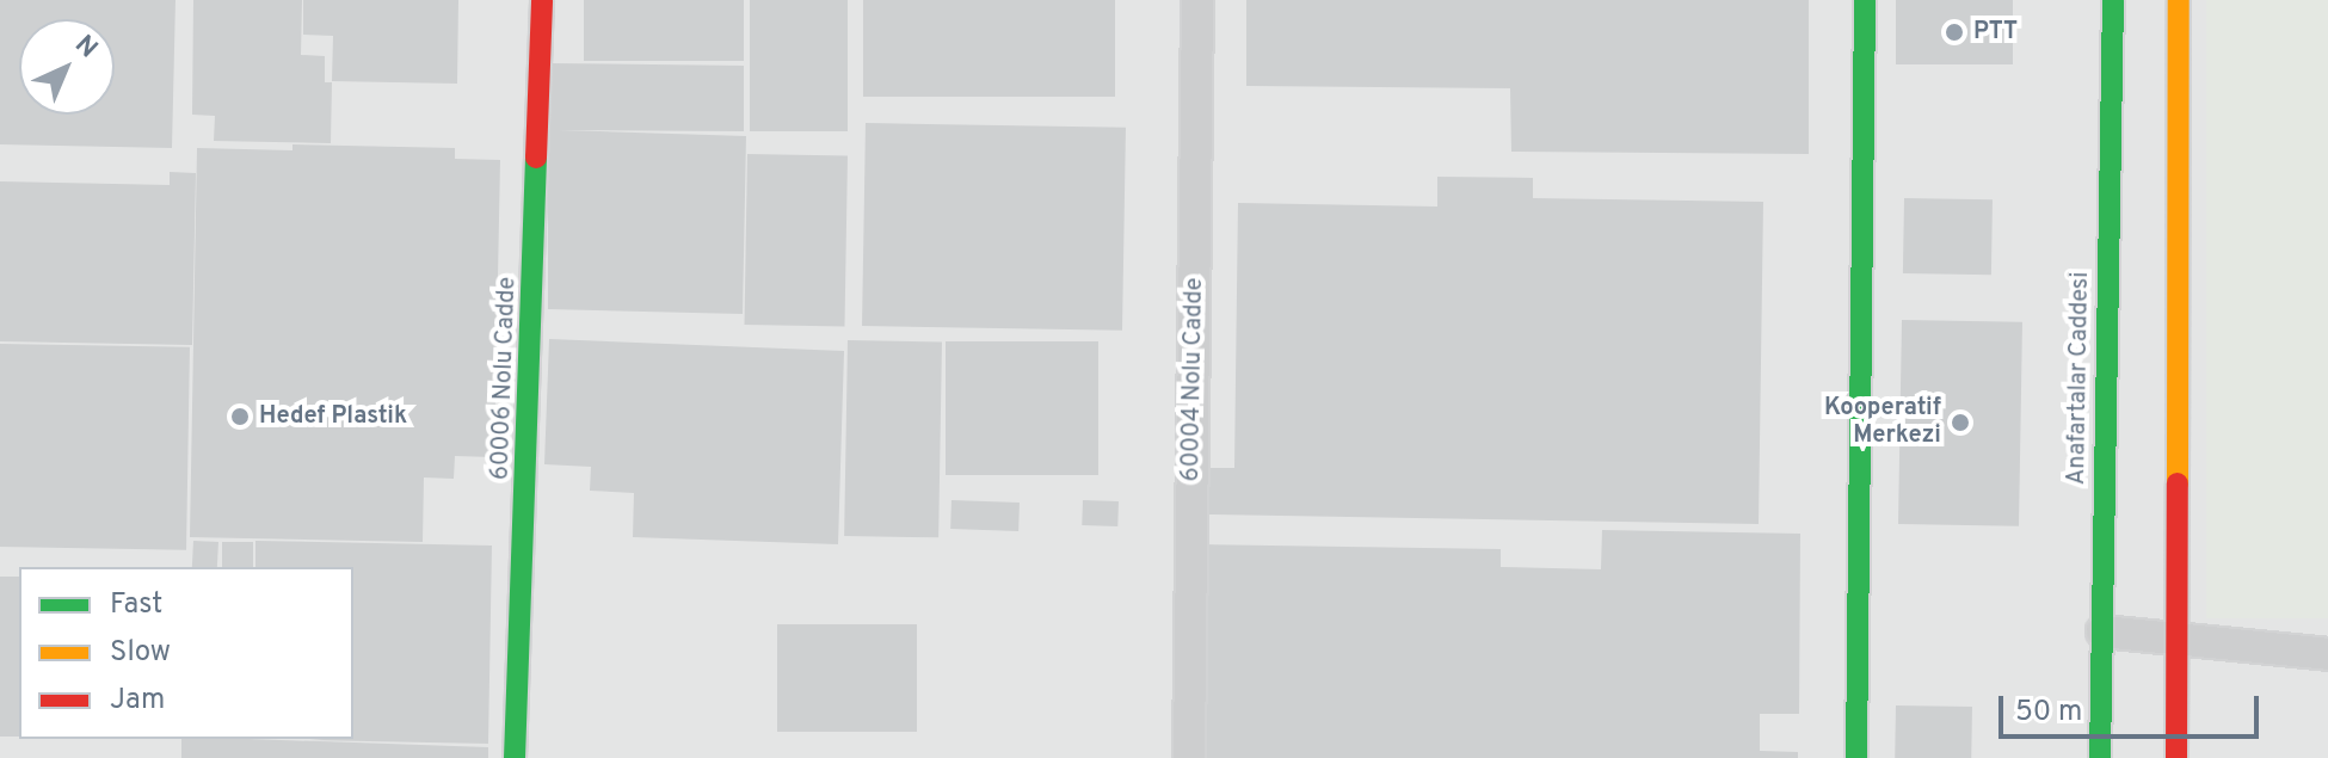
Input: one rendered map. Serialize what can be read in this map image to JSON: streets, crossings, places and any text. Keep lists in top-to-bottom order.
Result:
{
  "streets": {
    "main road": ["60006 Nolu Cadde", "Anafartalar Caddesi"],
    "street": ["60004 Nolu Cadde"]
  },
  "places": ["PTT", "Hedef Plastik", "Kooperatif Merkezi"],
  "legend": ["Fast", "Slow", "Jam"],
  "scale_bar": "50 m",
  "north": "top right"
}
